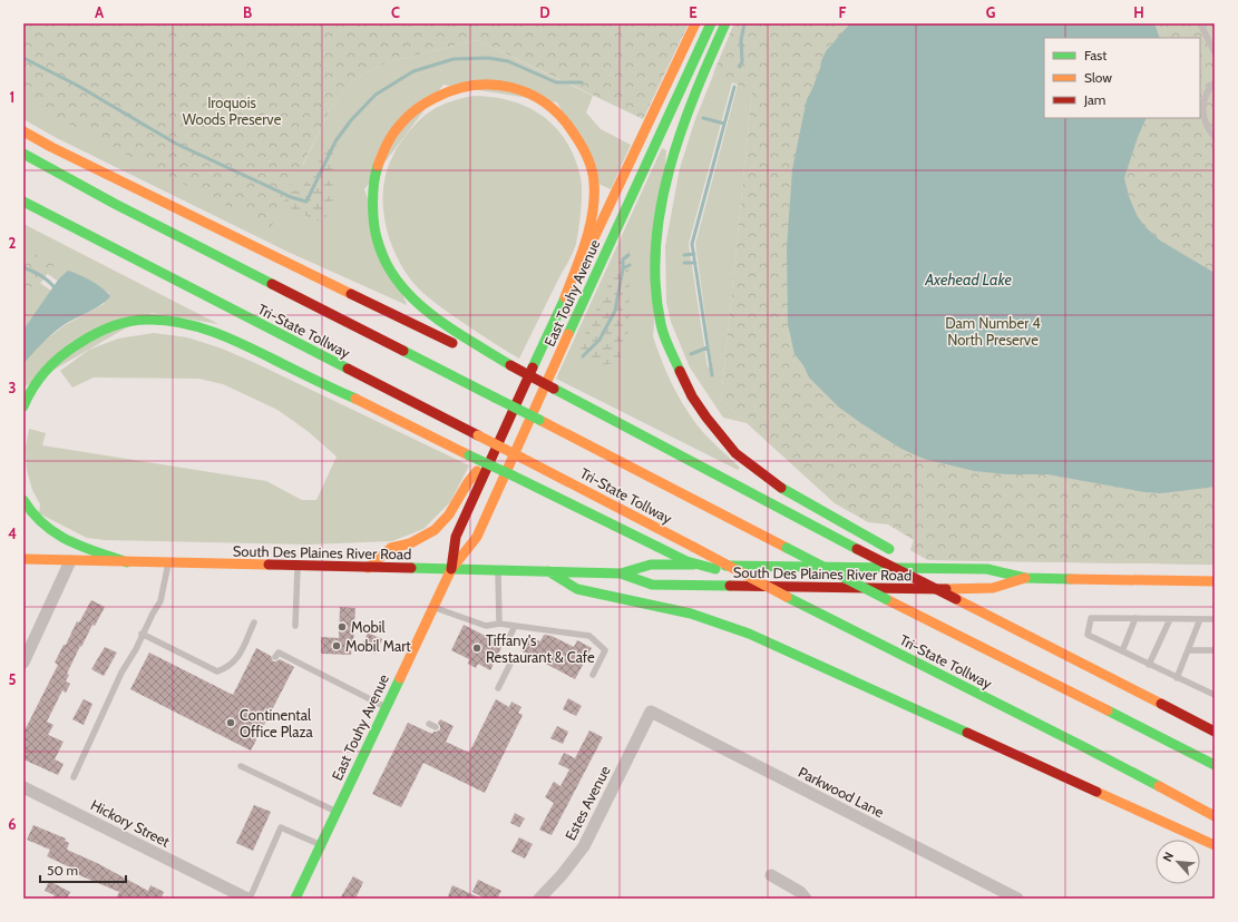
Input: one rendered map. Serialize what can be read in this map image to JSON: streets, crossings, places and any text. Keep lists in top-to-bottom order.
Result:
{
  "streets": {
    "main road": ["East Touhy Avenue", "Tri-State Tollway", "South Des Plaines River Road"],
    "street": ["Parkwood Lane", "Estes Avenue", "Hickory Street"]
  },
  "crossings": [
    ["East Touhy Avenue", "South Des Plaines River Road"],
    ["Parkwood Lane", "Estes Avenue"]
  ],
  "water": ["Axehead Lake"],
  "parks": ["Iroquois Woods Preserve", "Dam Number 4 North Preserve"],
  "places": [
    "Mobil",
    "Mobil Mart",
    "Tiffany's Restaurant & Cafe",
    "Continental Office Plaza"
  ],
  "legend": ["Fast", "Slow", "Jam"],
  "scale_bar": "50 m",
  "north": "top left",
  "grid": {
    "columns": [
      "A",
      "B",
      "C",
      "D",
      "E",
      "F",
      "G",
      "H"
    ],
    "rows": [
      "1",
      "2",
      "3",
      "4",
      "5",
      "6"
    ]
  }
}
